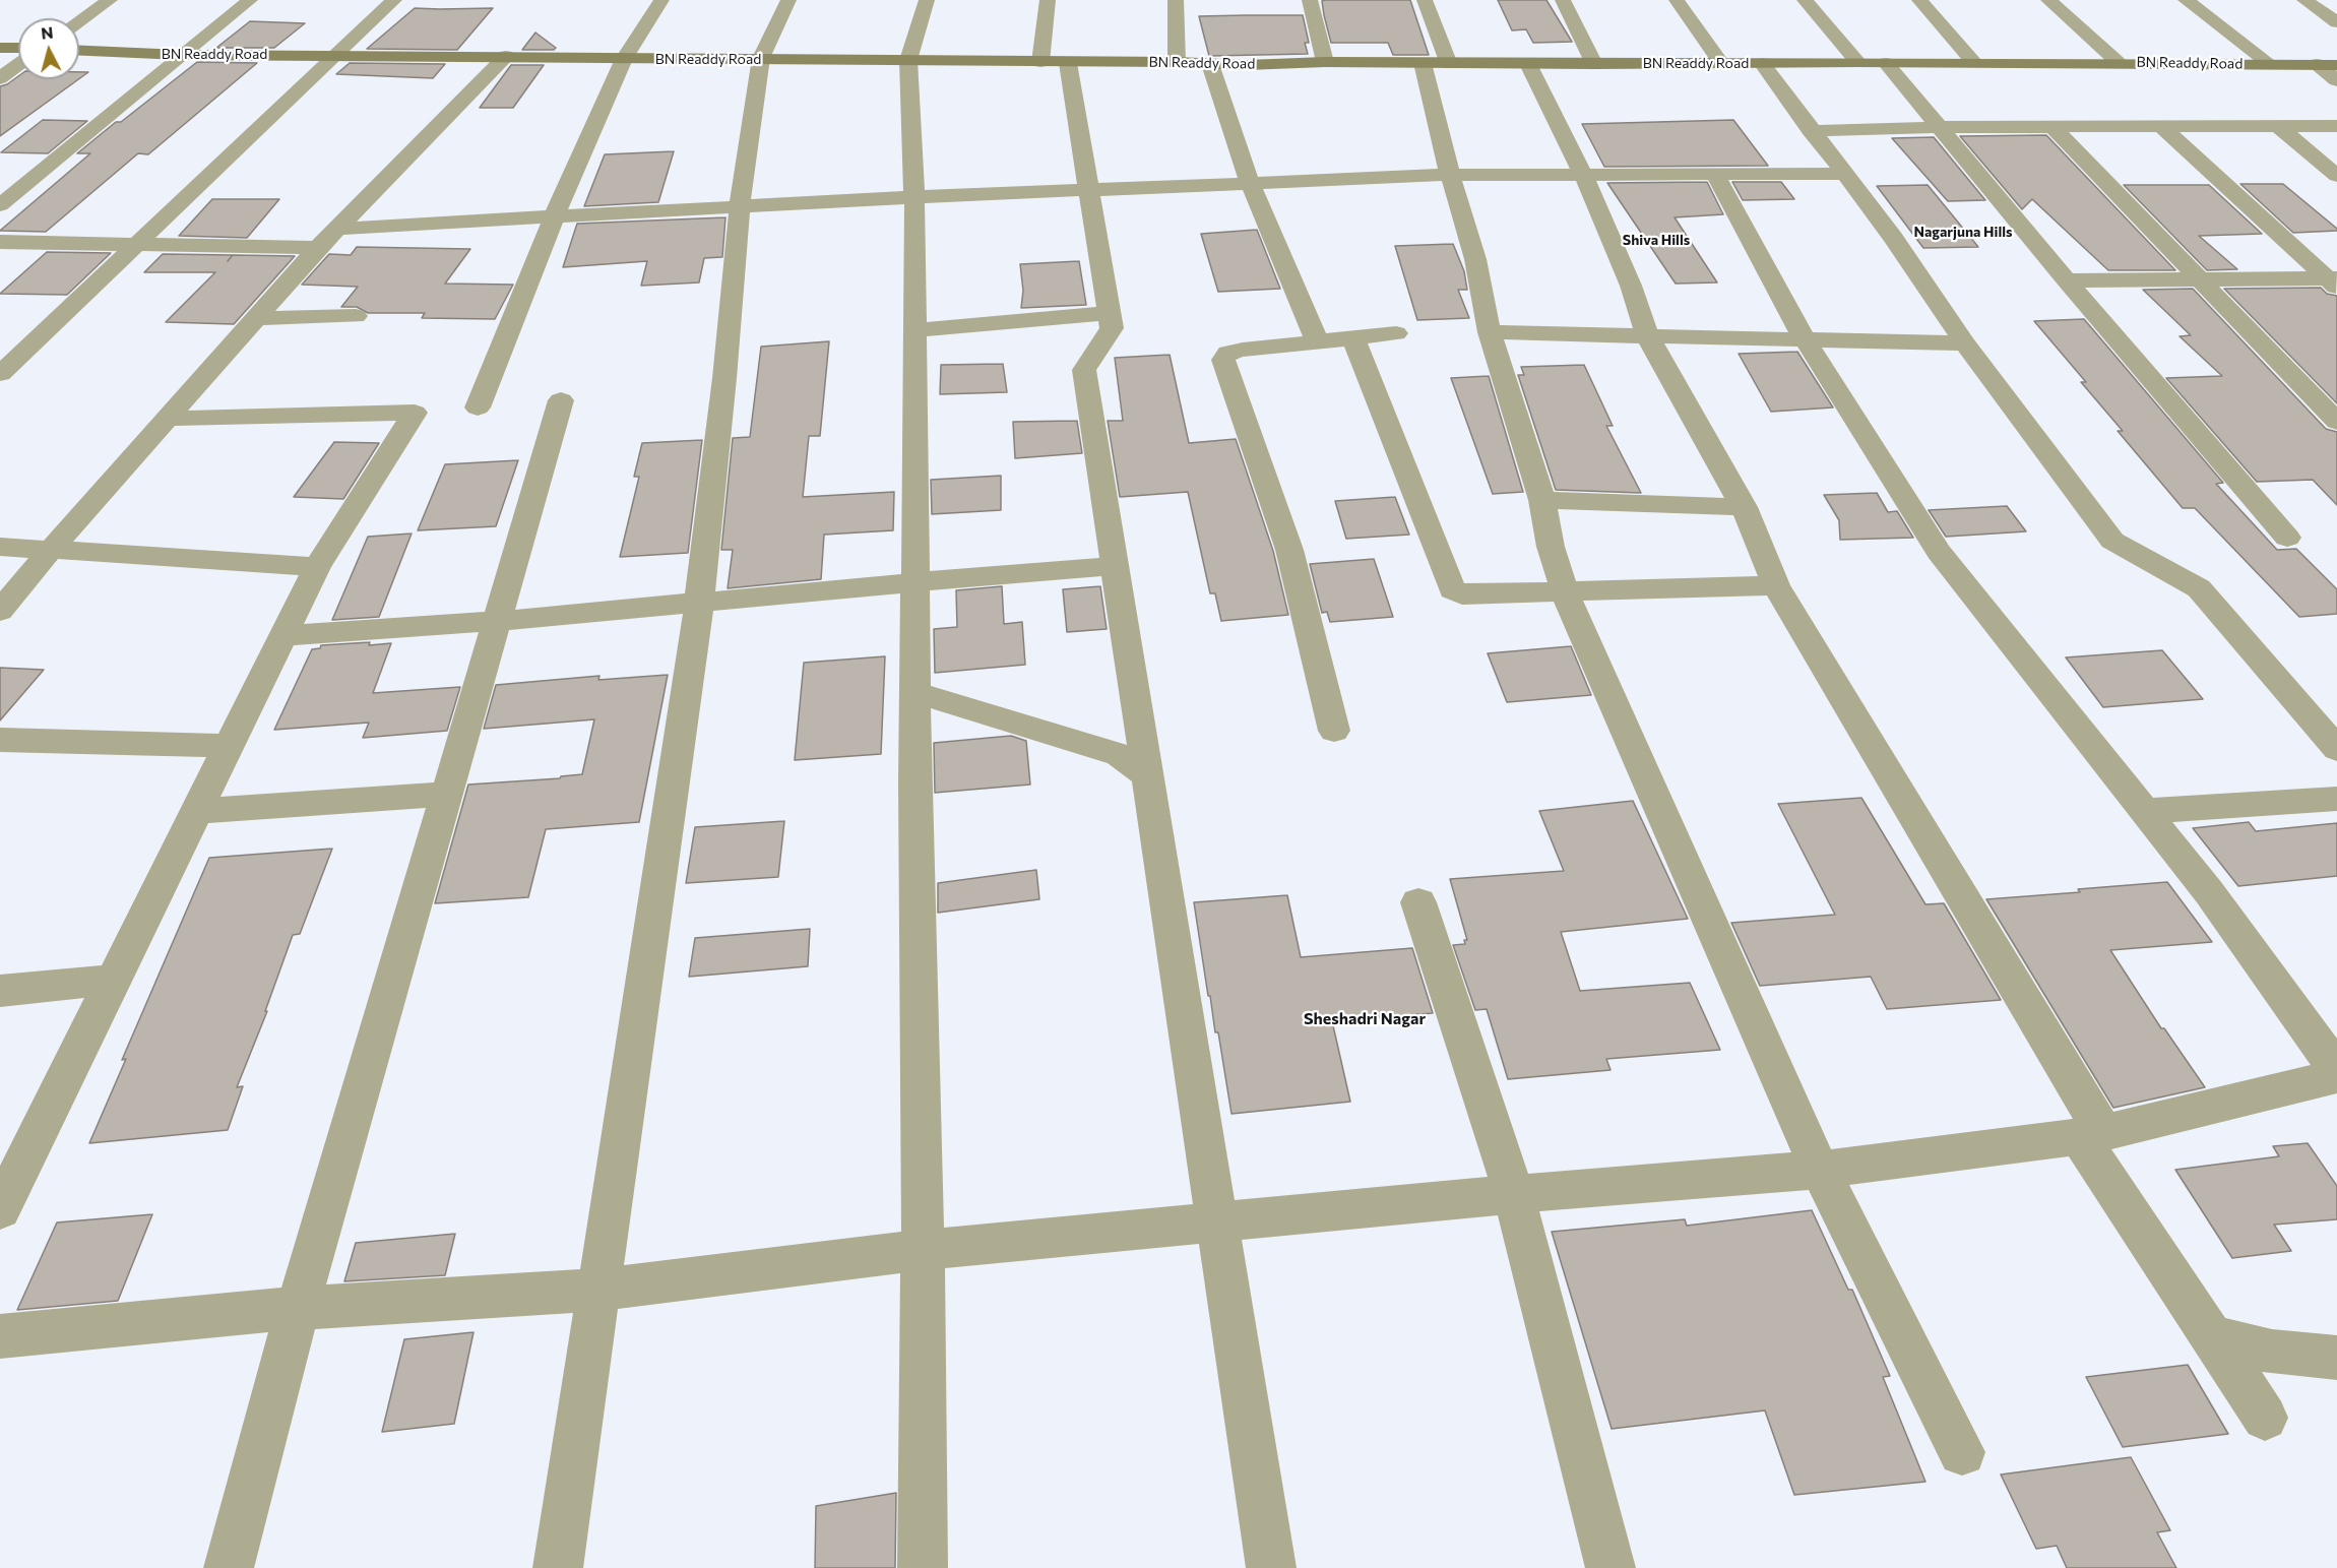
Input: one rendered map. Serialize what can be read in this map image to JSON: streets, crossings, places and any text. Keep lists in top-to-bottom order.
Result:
{
  "streets": {
    "street": ["BN Readdy Road"]
  },
  "districts": ["Nagarjuna Hills", "Shiva Hills", "Sheshadri Nagar"],
  "north": "top"
}
